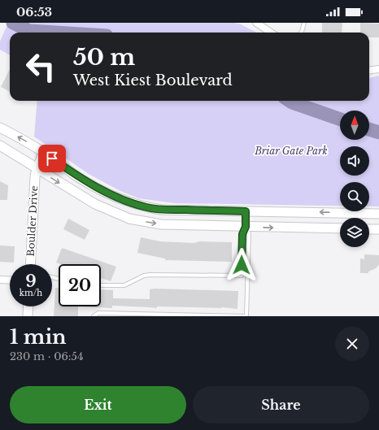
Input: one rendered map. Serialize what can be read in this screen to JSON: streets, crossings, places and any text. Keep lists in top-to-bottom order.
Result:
{
  "streets": {
    "main road": ["Boulder Drive"]
  },
  "parks": ["Briar Gate Park"],
  "north": "top",
  "page": {
    "status": "06:53",
    "turn": ["50 m", "West Kiest Boulevard"],
    "speed": "9 km/h",
    "limit": "20",
    "heading": ["1 min", "230 m · 06:54"],
    "buttons": ["Exit", "Share"]
  }
}
